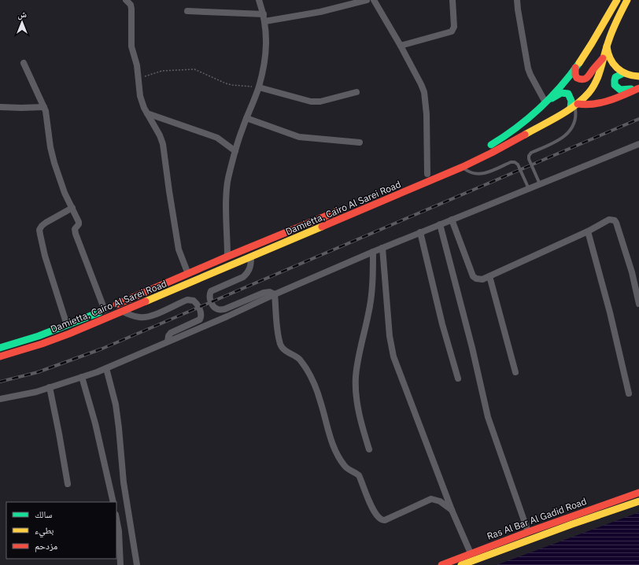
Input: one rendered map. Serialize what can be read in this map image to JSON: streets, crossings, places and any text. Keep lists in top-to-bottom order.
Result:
{
  "streets": {
    "main road": ["Damietta, Cairo Al Sarei Road", "Ras Al Bar Al Gadid Road"]
  },
  "legend": ["سالك", "بطيء", "مزدحم"],
  "north": "top"
}
